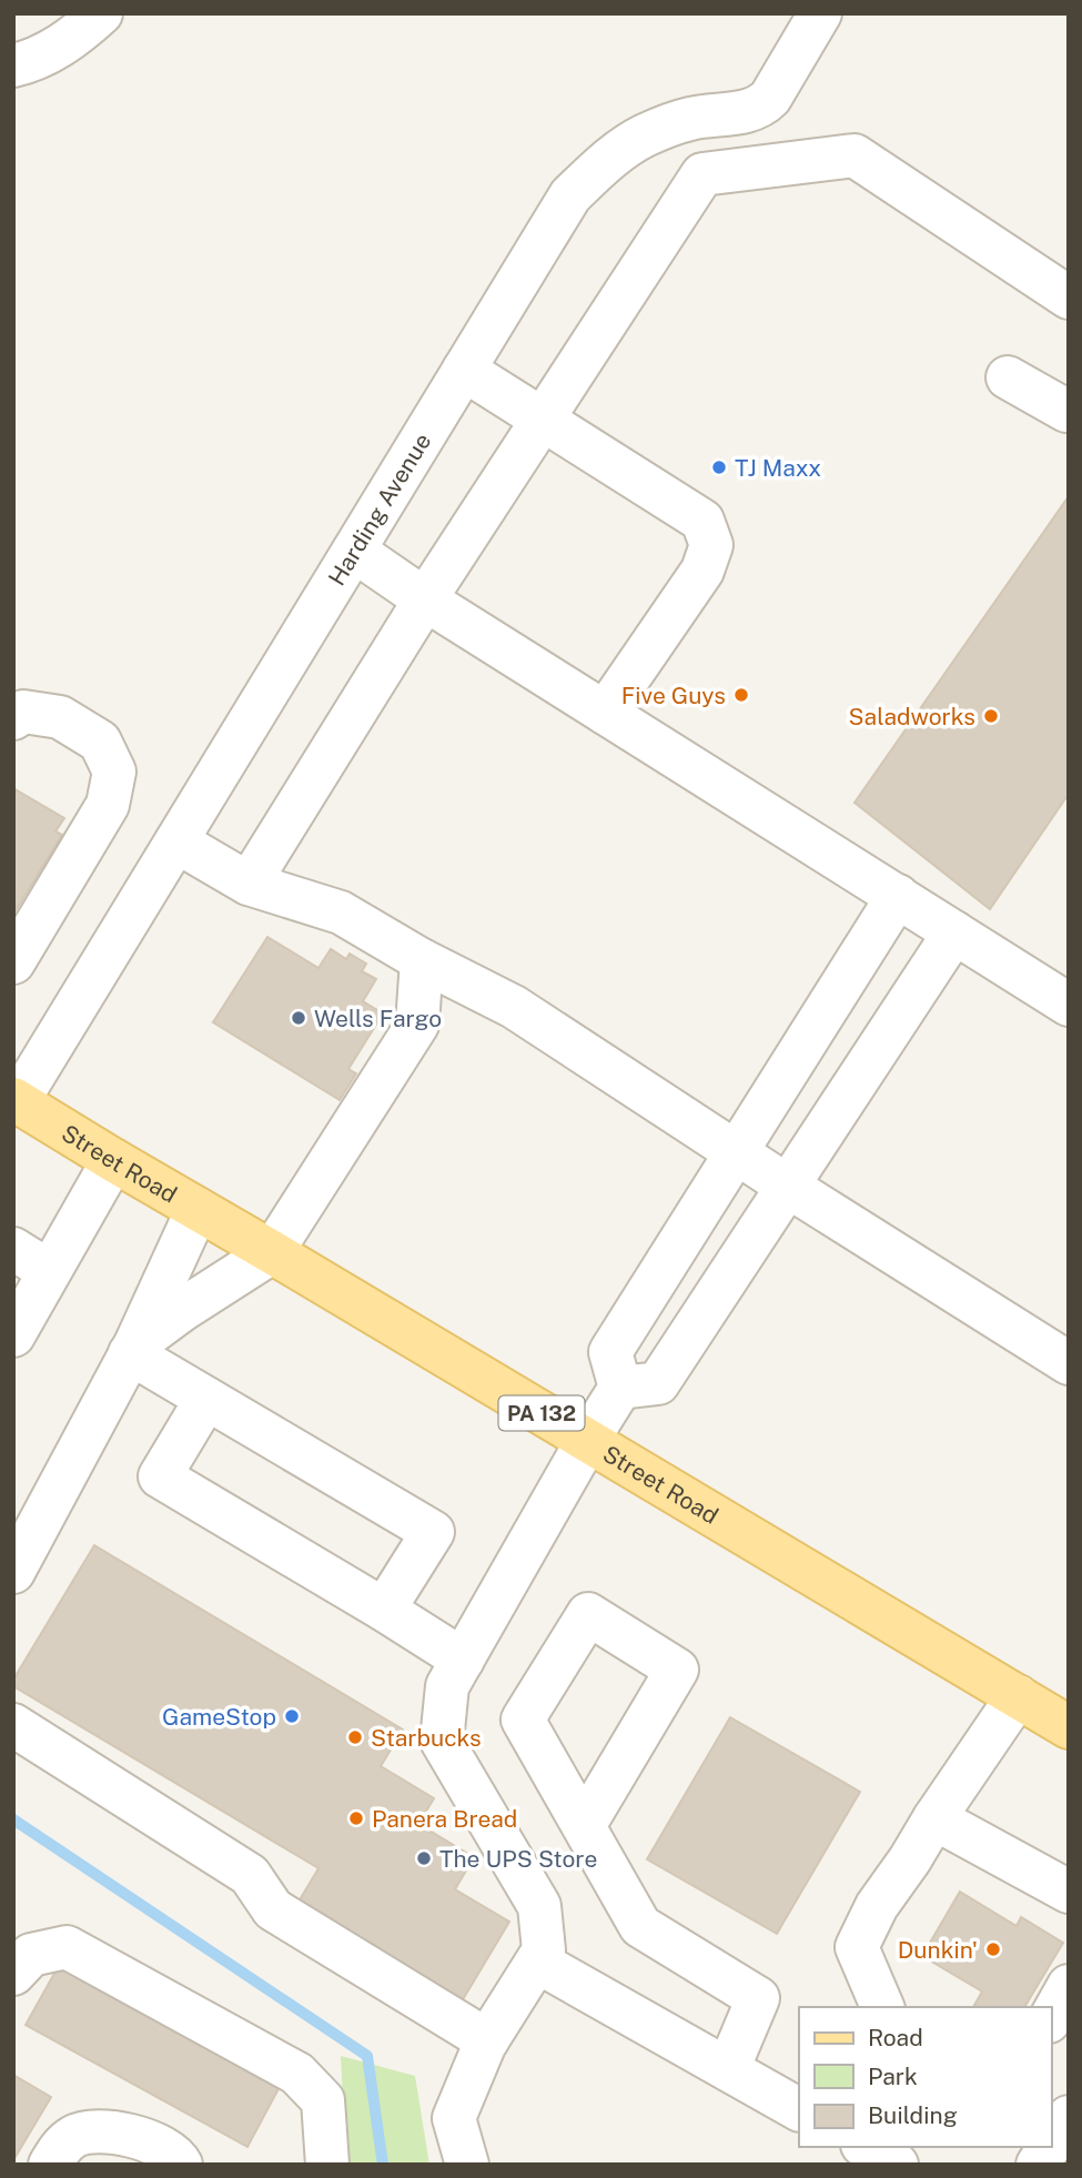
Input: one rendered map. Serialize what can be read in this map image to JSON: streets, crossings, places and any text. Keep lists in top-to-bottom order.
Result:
{
  "streets": {
    "main road": ["Street Road", "PA 132"],
    "street": ["Harding Avenue"]
  },
  "crossings": [
    ["Harding Avenue", "Street Road"]
  ],
  "places": [
    "TJ Maxx",
    "Five Guys",
    "Saladworks",
    "Wells Fargo",
    "GameStop",
    "Starbucks",
    "Panera Bread",
    "The UPS Store",
    "Dunkin'"
  ],
  "legend": ["Road", "Park", "Building"]
}
